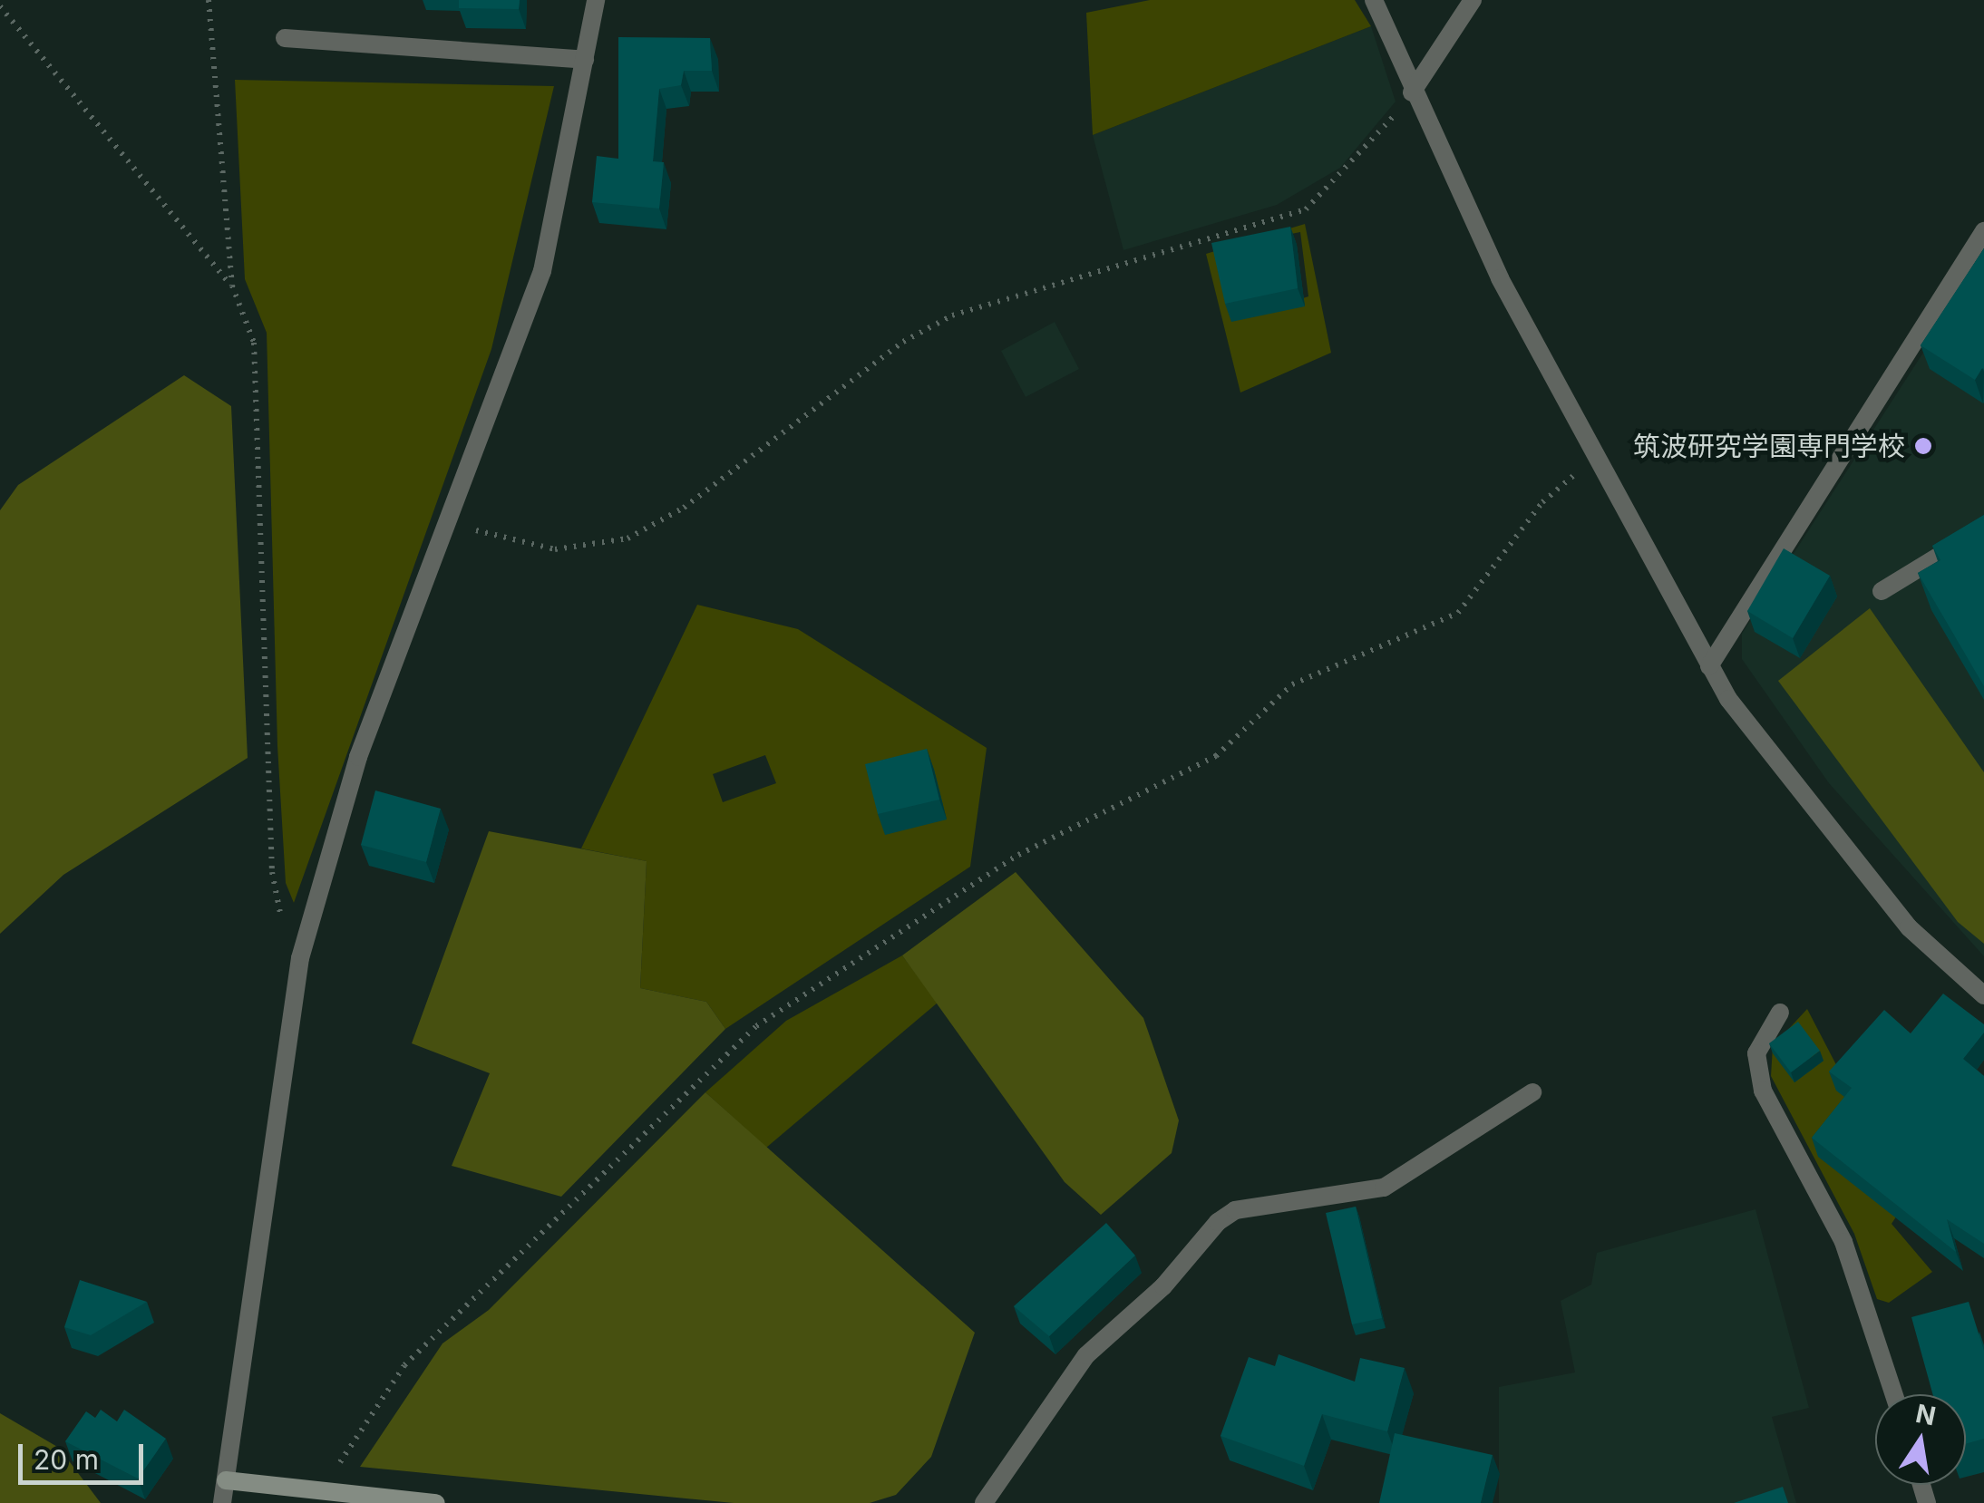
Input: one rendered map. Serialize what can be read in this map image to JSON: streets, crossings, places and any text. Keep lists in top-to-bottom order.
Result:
{
  "places": ["筑波研究学園専門学校"],
  "scale_bar": "20 m",
  "north": "top"
}
